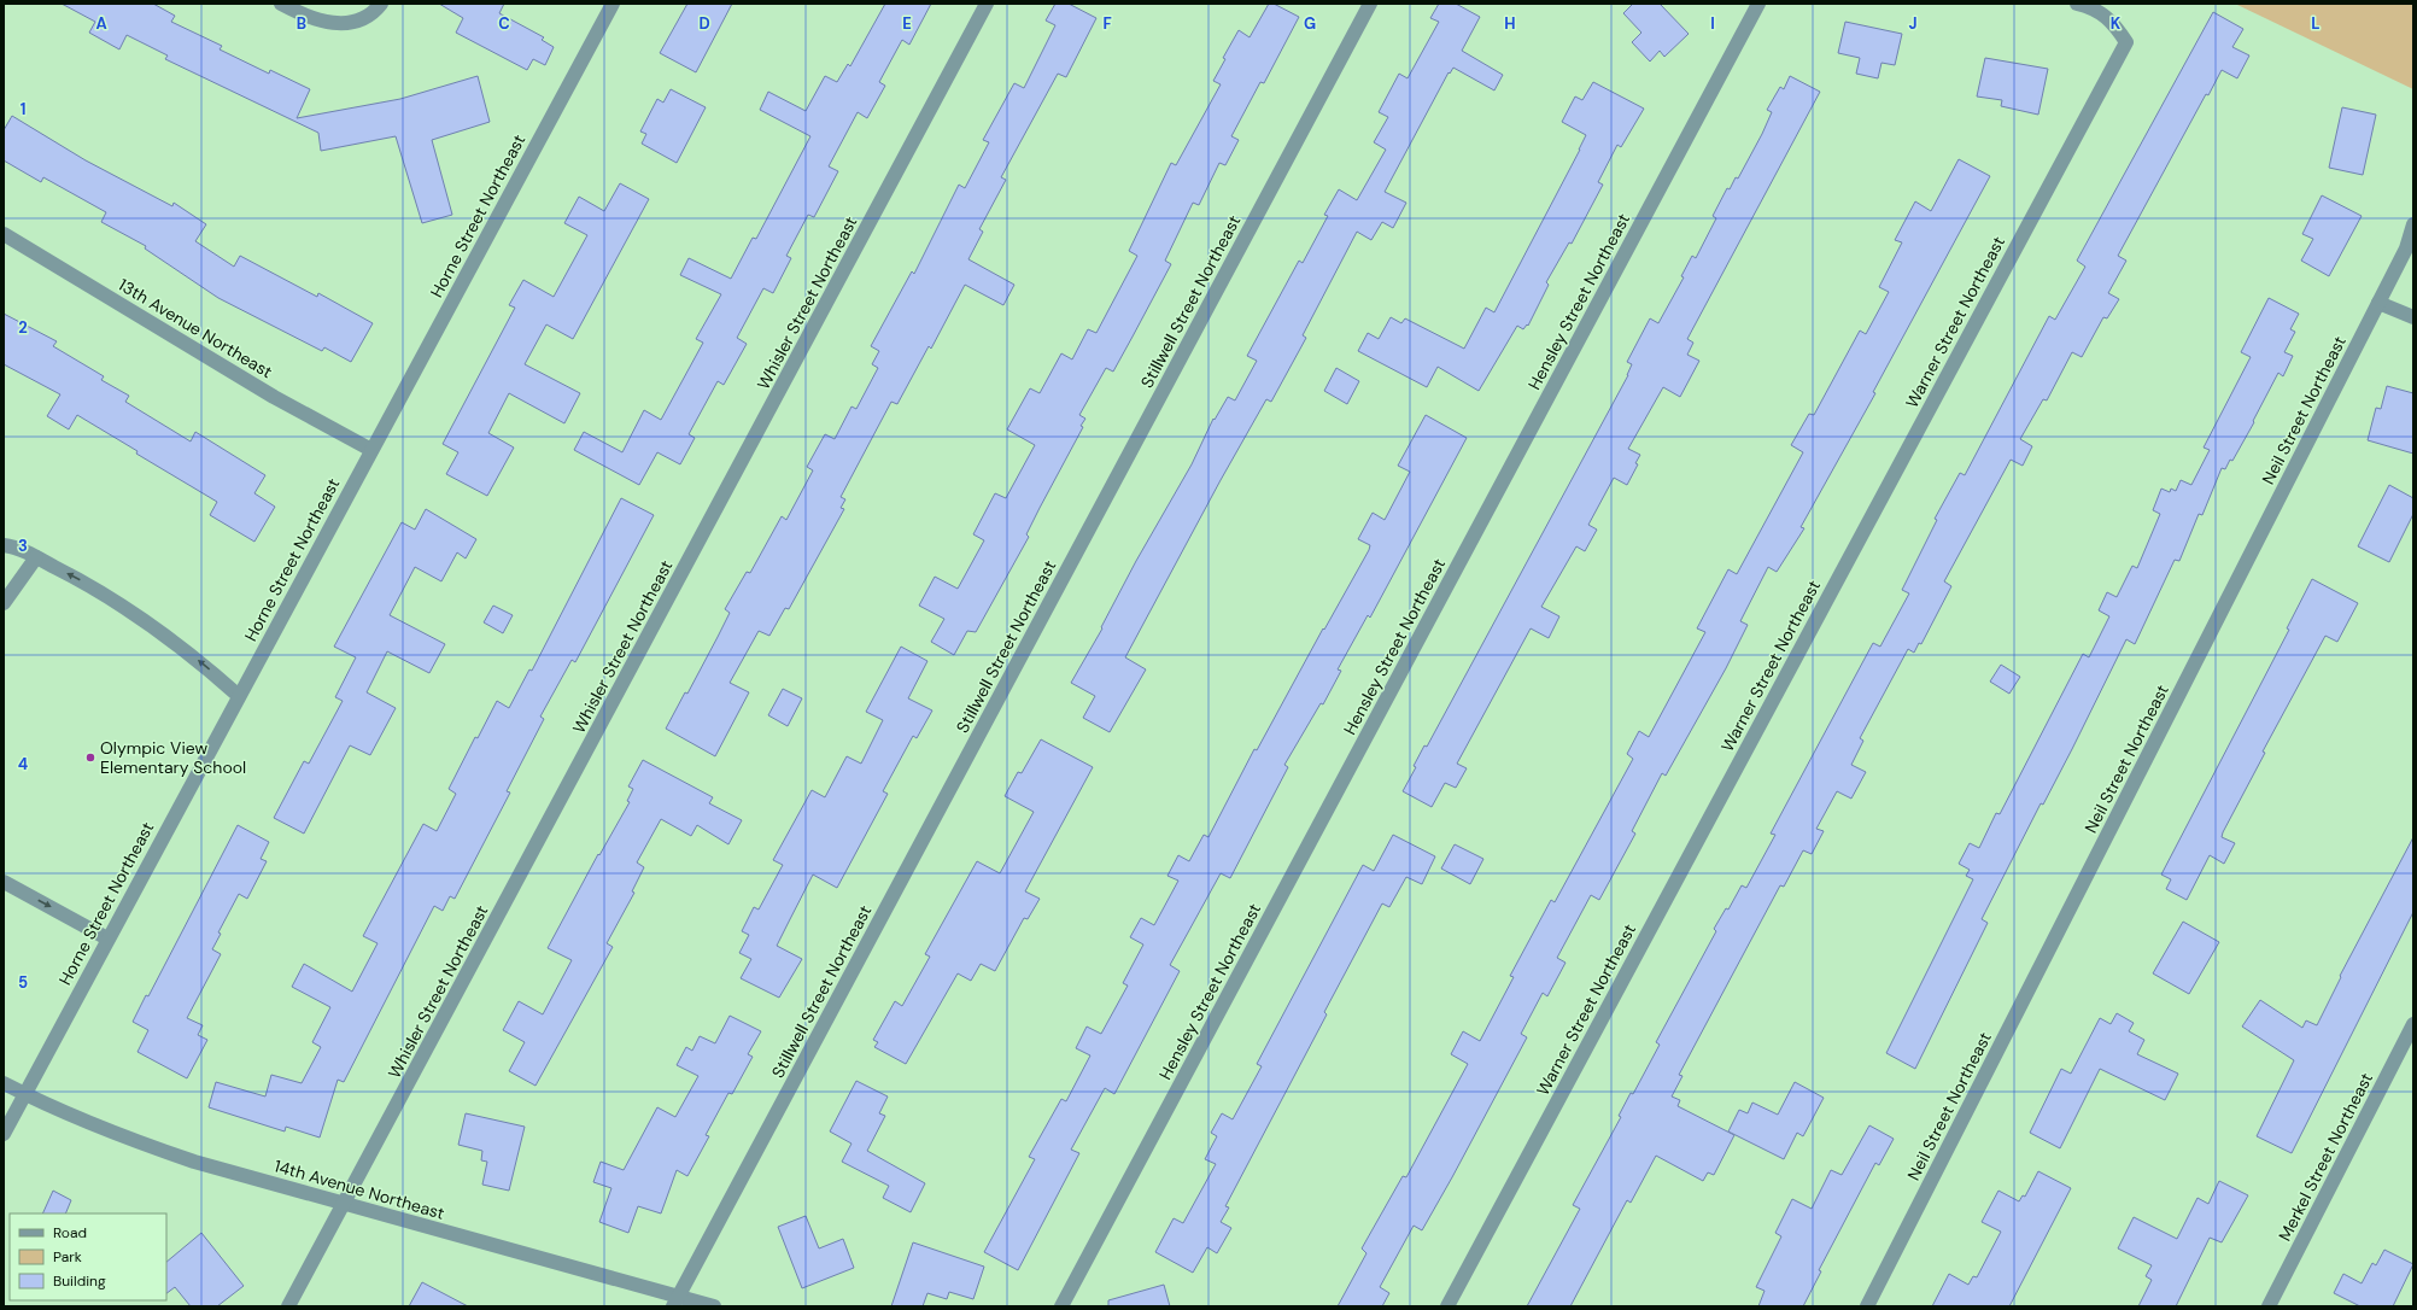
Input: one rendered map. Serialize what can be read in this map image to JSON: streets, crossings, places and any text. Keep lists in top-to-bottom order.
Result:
{
  "streets": {
    "street": [
      "Horne Street Northeast",
      "Stillwell Street Northeast",
      "Hensley Street Northeast",
      "Whisler Street Northeast",
      "Warner Street Northeast",
      "13th Avenue Northeast",
      "Neil Street Northeast",
      "Merkel Street Northeast",
      "14th Avenue Northeast"
    ]
  },
  "crossings": [
    ["Horne Street Northeast", "13th Avenue Northeast"],
    ["Horne Street Northeast", "14th Avenue Northeast"],
    ["Stillwell Street Northeast", "14th Avenue Northeast"],
    ["Whisler Street Northeast", "14th Avenue Northeast"]
  ],
  "places": ["Olympic View Elementary School"],
  "legend": ["Road", "Park", "Building"],
  "grid": {
    "columns": [
      "A",
      "B",
      "C",
      "D",
      "E",
      "F",
      "G",
      "H",
      "I",
      "J",
      "K",
      "L"
    ],
    "rows": [
      "1",
      "2",
      "3",
      "4",
      "5"
    ]
  }
}
